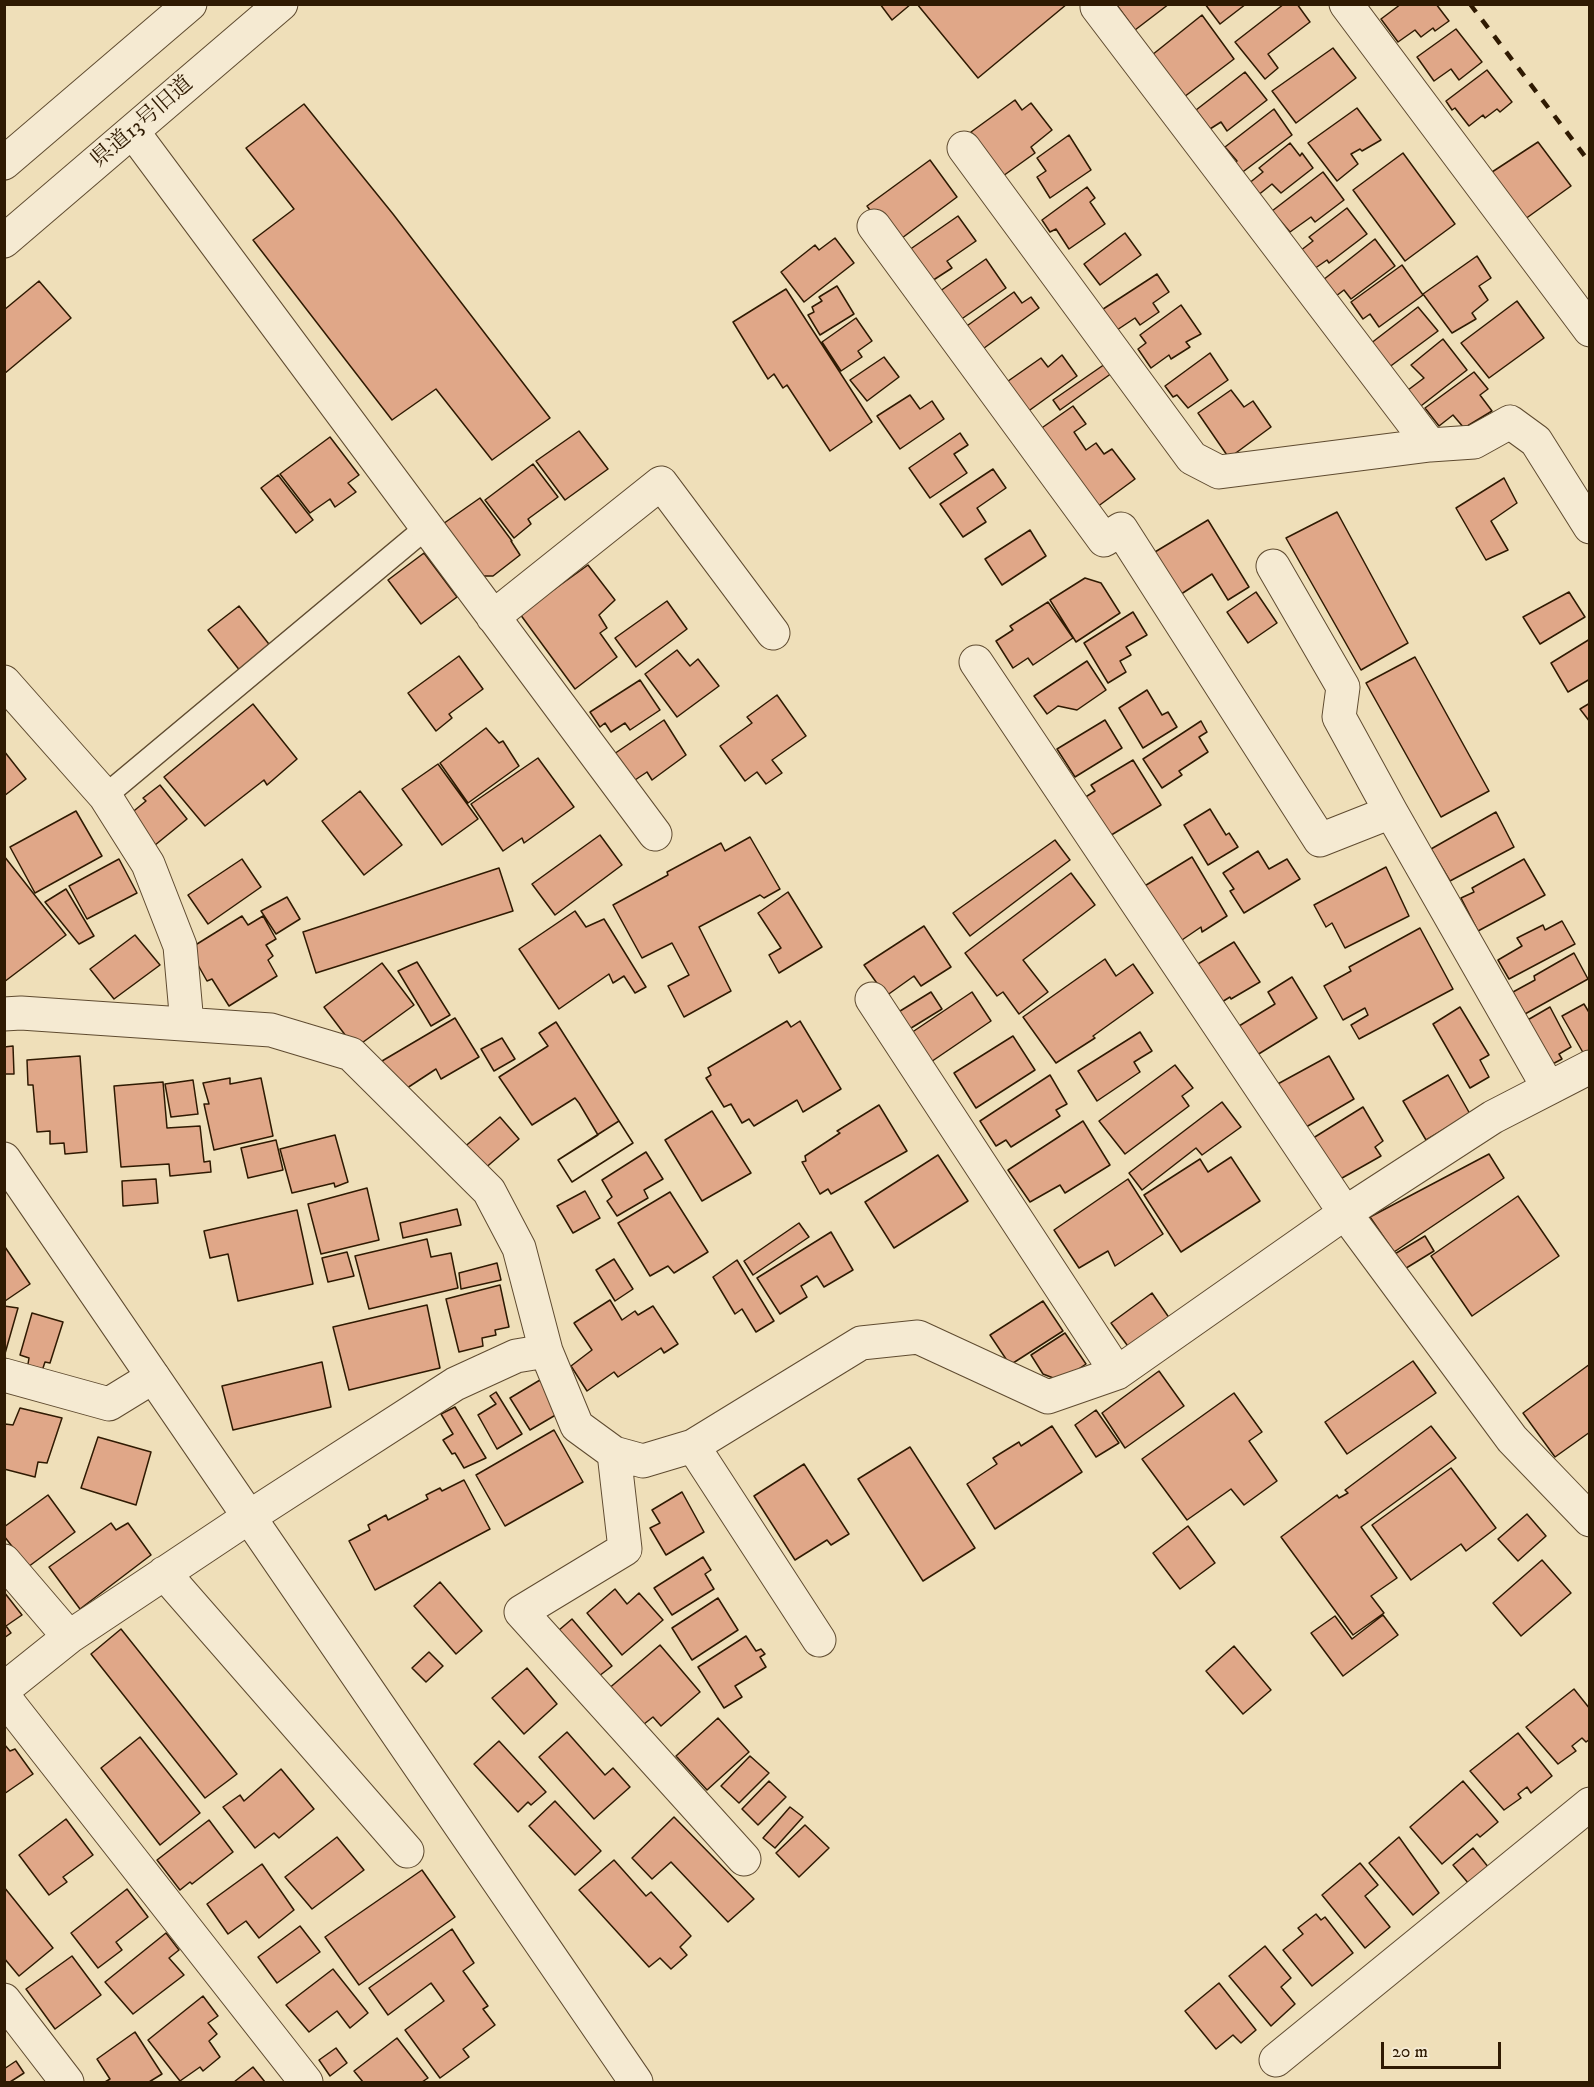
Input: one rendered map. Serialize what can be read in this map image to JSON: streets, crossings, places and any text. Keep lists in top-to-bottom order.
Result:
{
  "streets": {
    "street": ["県道13号旧道"]
  },
  "scale_bar": "20 m"
}
